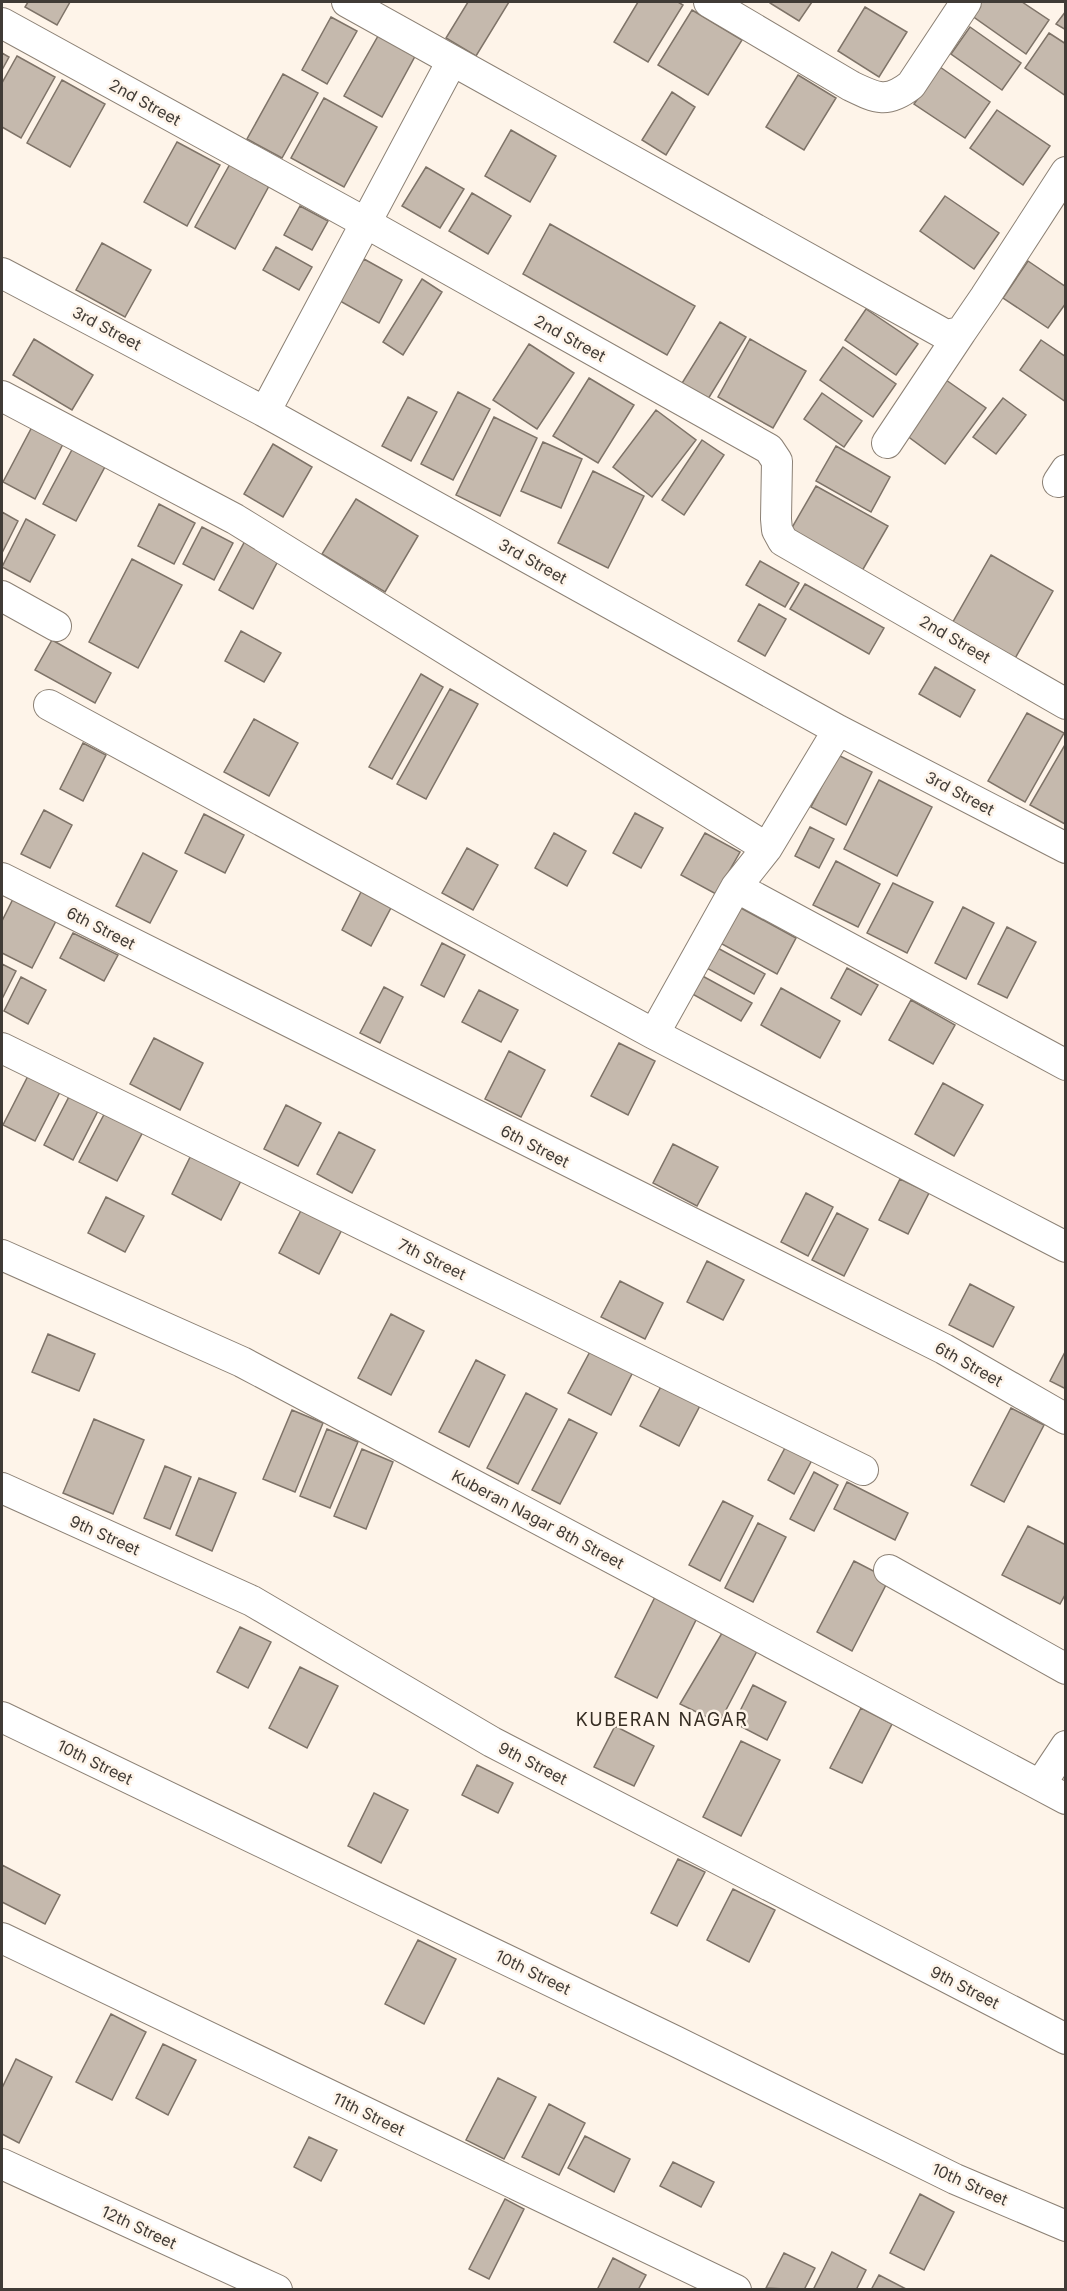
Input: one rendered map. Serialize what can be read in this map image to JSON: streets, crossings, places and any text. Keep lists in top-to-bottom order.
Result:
{
  "streets": {
    "street": [
      "2nd Street",
      "3rd Street",
      "6th Street",
      "7th Street",
      "Kuberan Nagar 8th Street",
      "9th Street",
      "10th Street",
      "11th Street",
      "12th Street"
    ]
  },
  "districts": ["KUBERAN NAGAR"]
}
